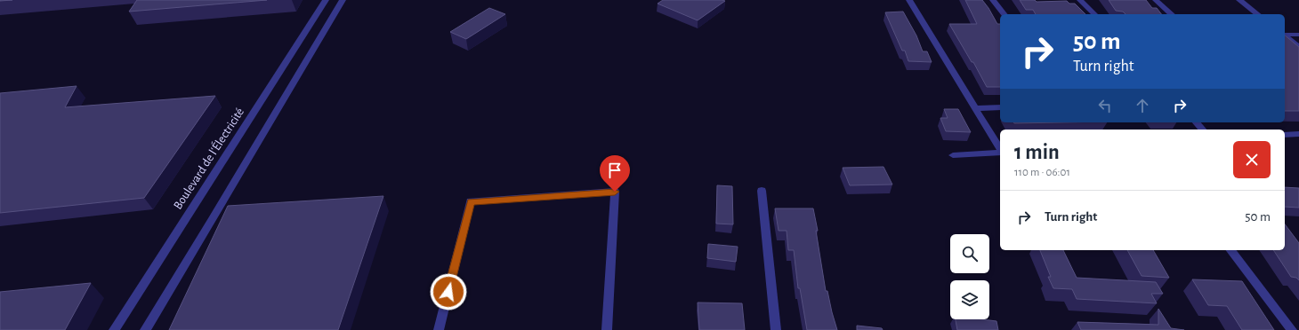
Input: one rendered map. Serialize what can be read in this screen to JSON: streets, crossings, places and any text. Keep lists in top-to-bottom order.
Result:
{
  "streets": {
    "street": ["Boulevard de l'Électricité"]
  },
  "page": {
    "turn": ["50 m", "Turn right"],
    "heading": ["1 min", "110 m · 06:01"],
    "list": [
      {
        "name": "Turn right",
        "value": "50 m"
      }
    ]
  }
}
